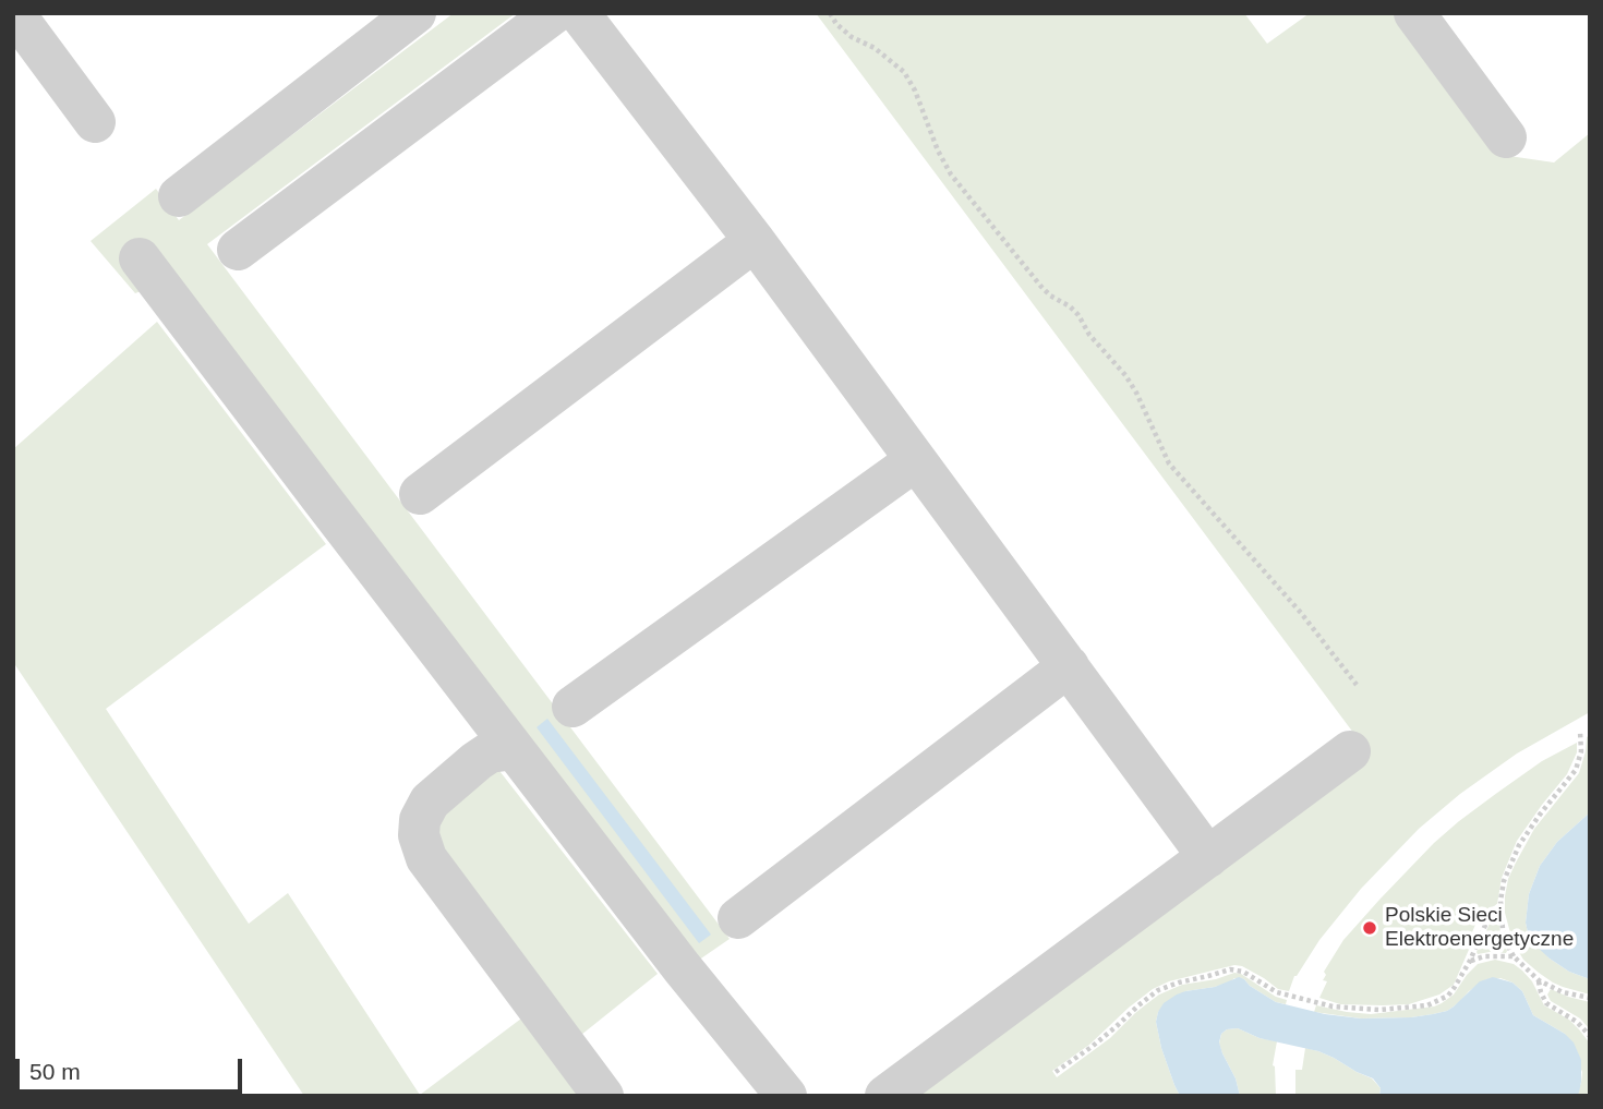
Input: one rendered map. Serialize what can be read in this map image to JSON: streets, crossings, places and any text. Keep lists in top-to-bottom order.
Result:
{
  "places": ["Polskie Sieci Elektroenergetyczne"],
  "scale_bar": "50 m"
}
